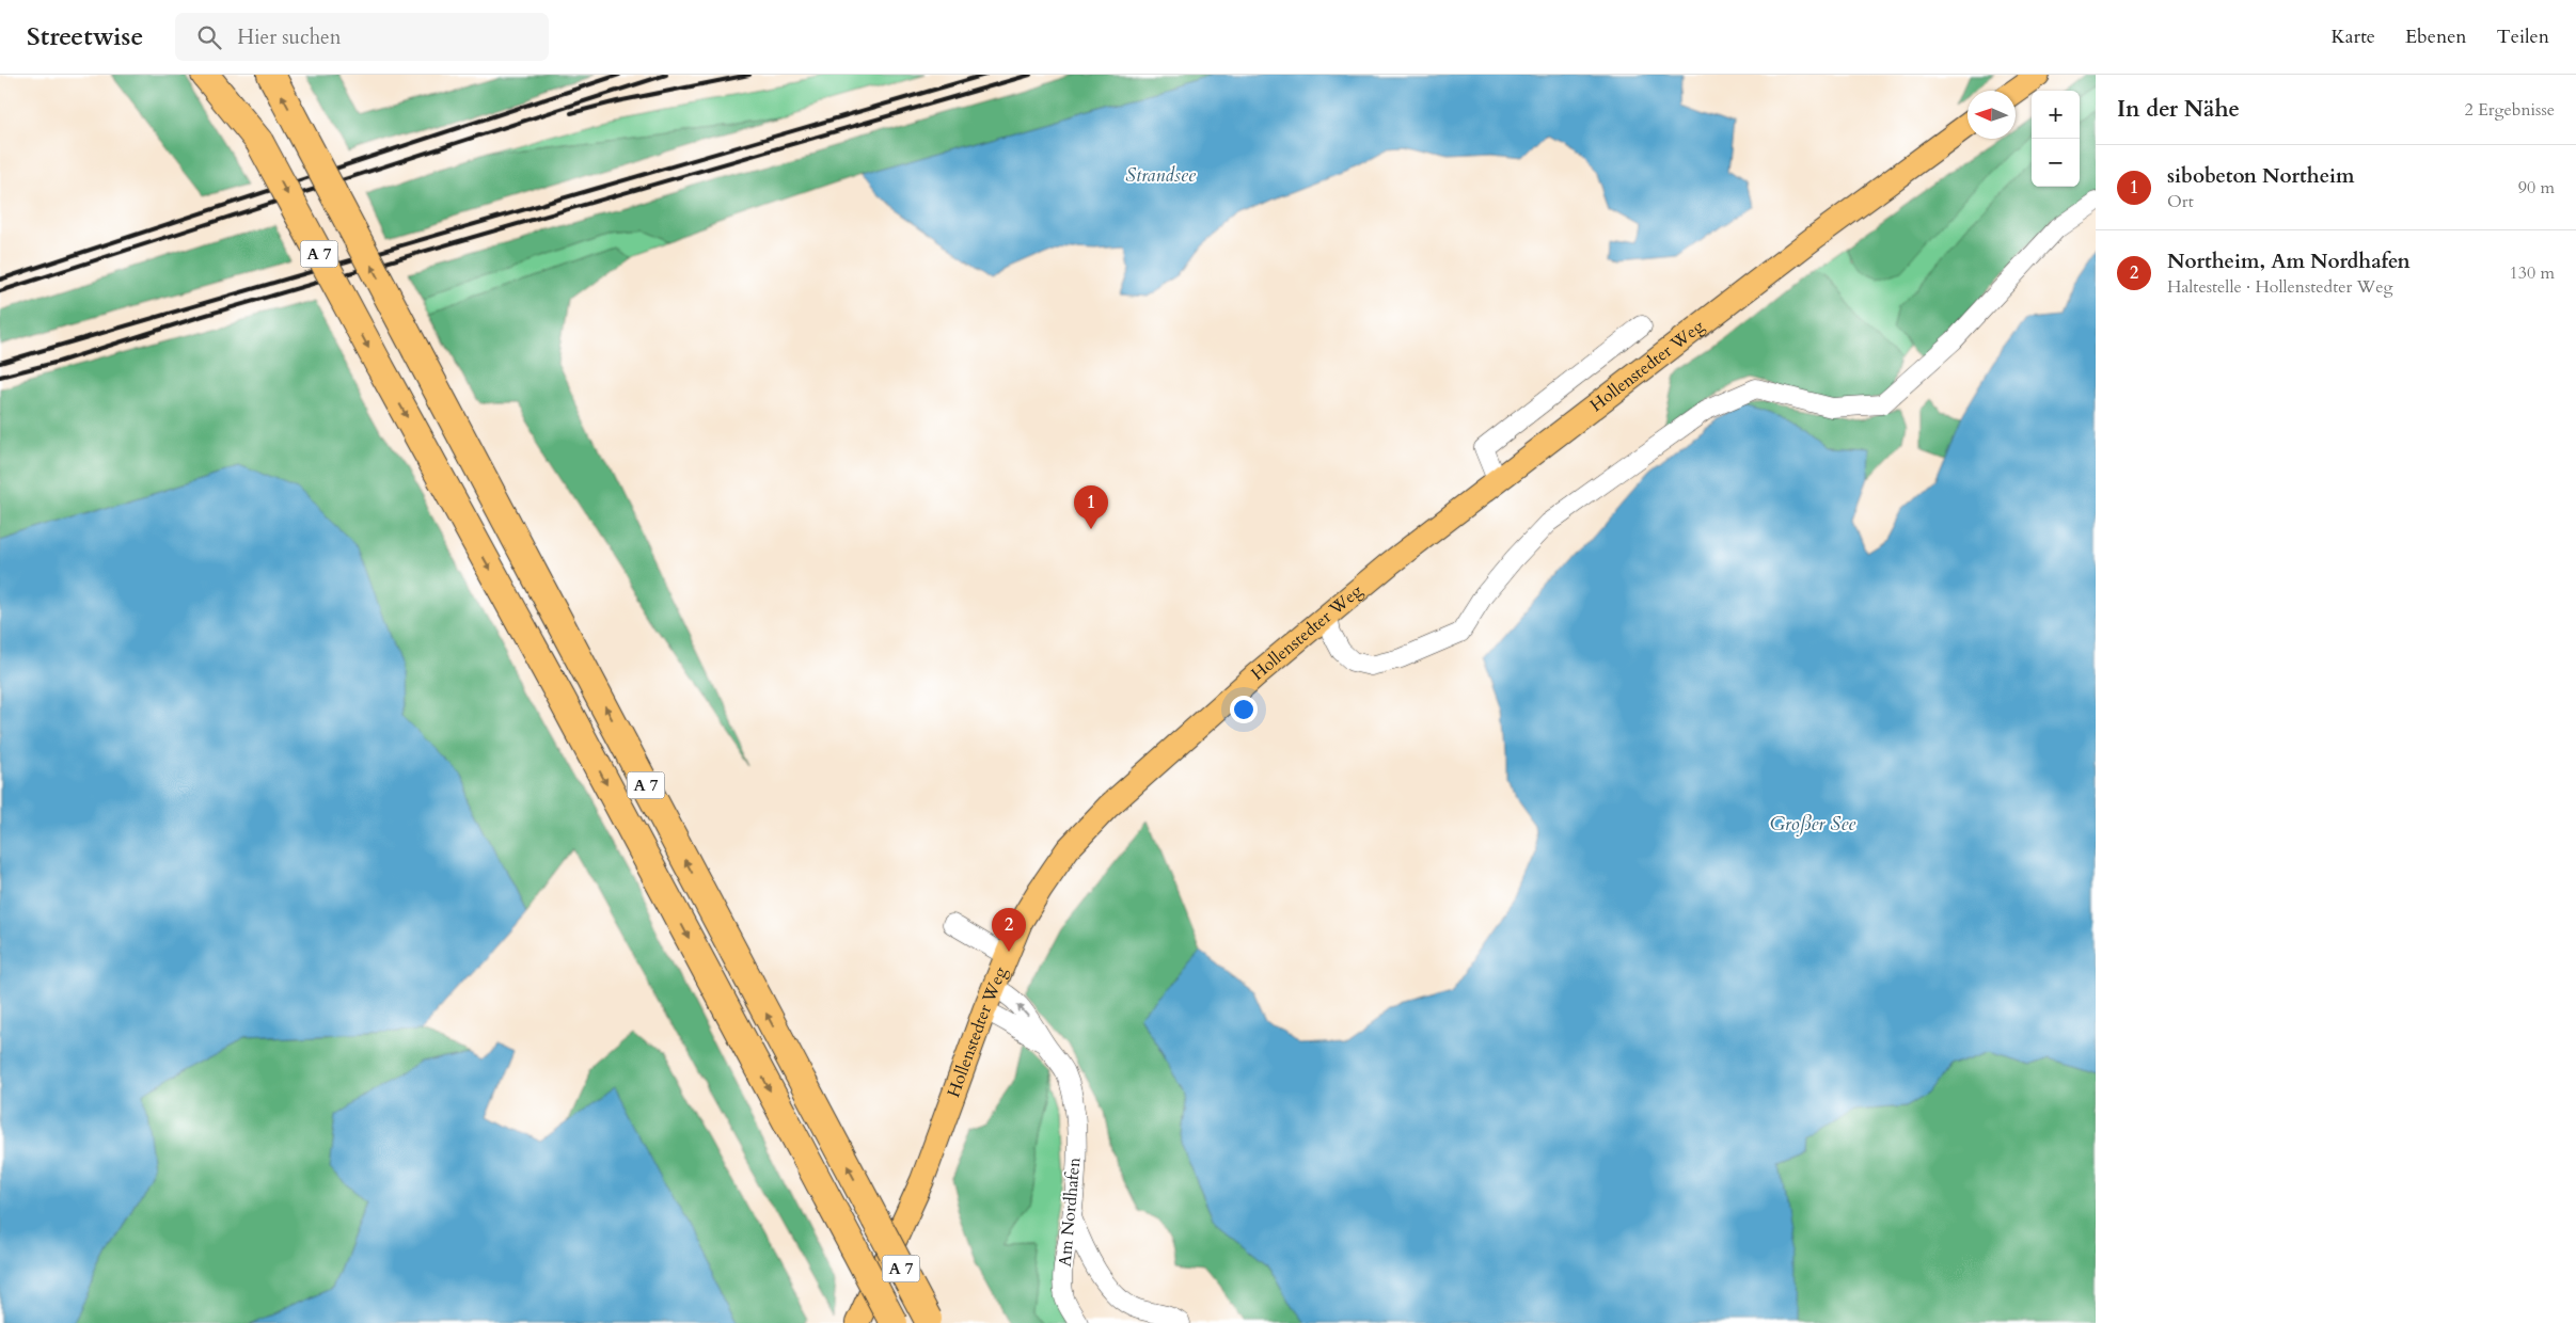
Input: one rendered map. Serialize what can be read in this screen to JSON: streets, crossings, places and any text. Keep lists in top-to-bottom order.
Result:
{
  "streets": {
    "highway": ["A 7"],
    "main road": ["Hollenstedter Weg"],
    "street": ["Am Nordhafen"]
  },
  "crossings": [
    ["Hollenstedter Weg", "Am Nordhafen"]
  ],
  "water": ["Strandsee", "Großer See"],
  "north": "left",
  "page": {
    "header": "Streetwise",
    "search": "Hier suchen",
    "nav": ["Karte", "Ebenen", "Teilen"],
    "heading": ["In der Nähe", "2 Ergebnisse"],
    "map_buttons": ["+", "−"],
    "list": [
      {
        "mark": "1",
        "name": "sibobeton Northeim",
        "note": "Ort",
        "value": "90 m"
      },
      {
        "mark": "2",
        "name": "Northeim, Am Nordhafen",
        "note": "Haltestelle · Hollenstedter Weg",
        "value": "130 m"
      }
    ],
    "pins": ["1", "2"]
  }
}
